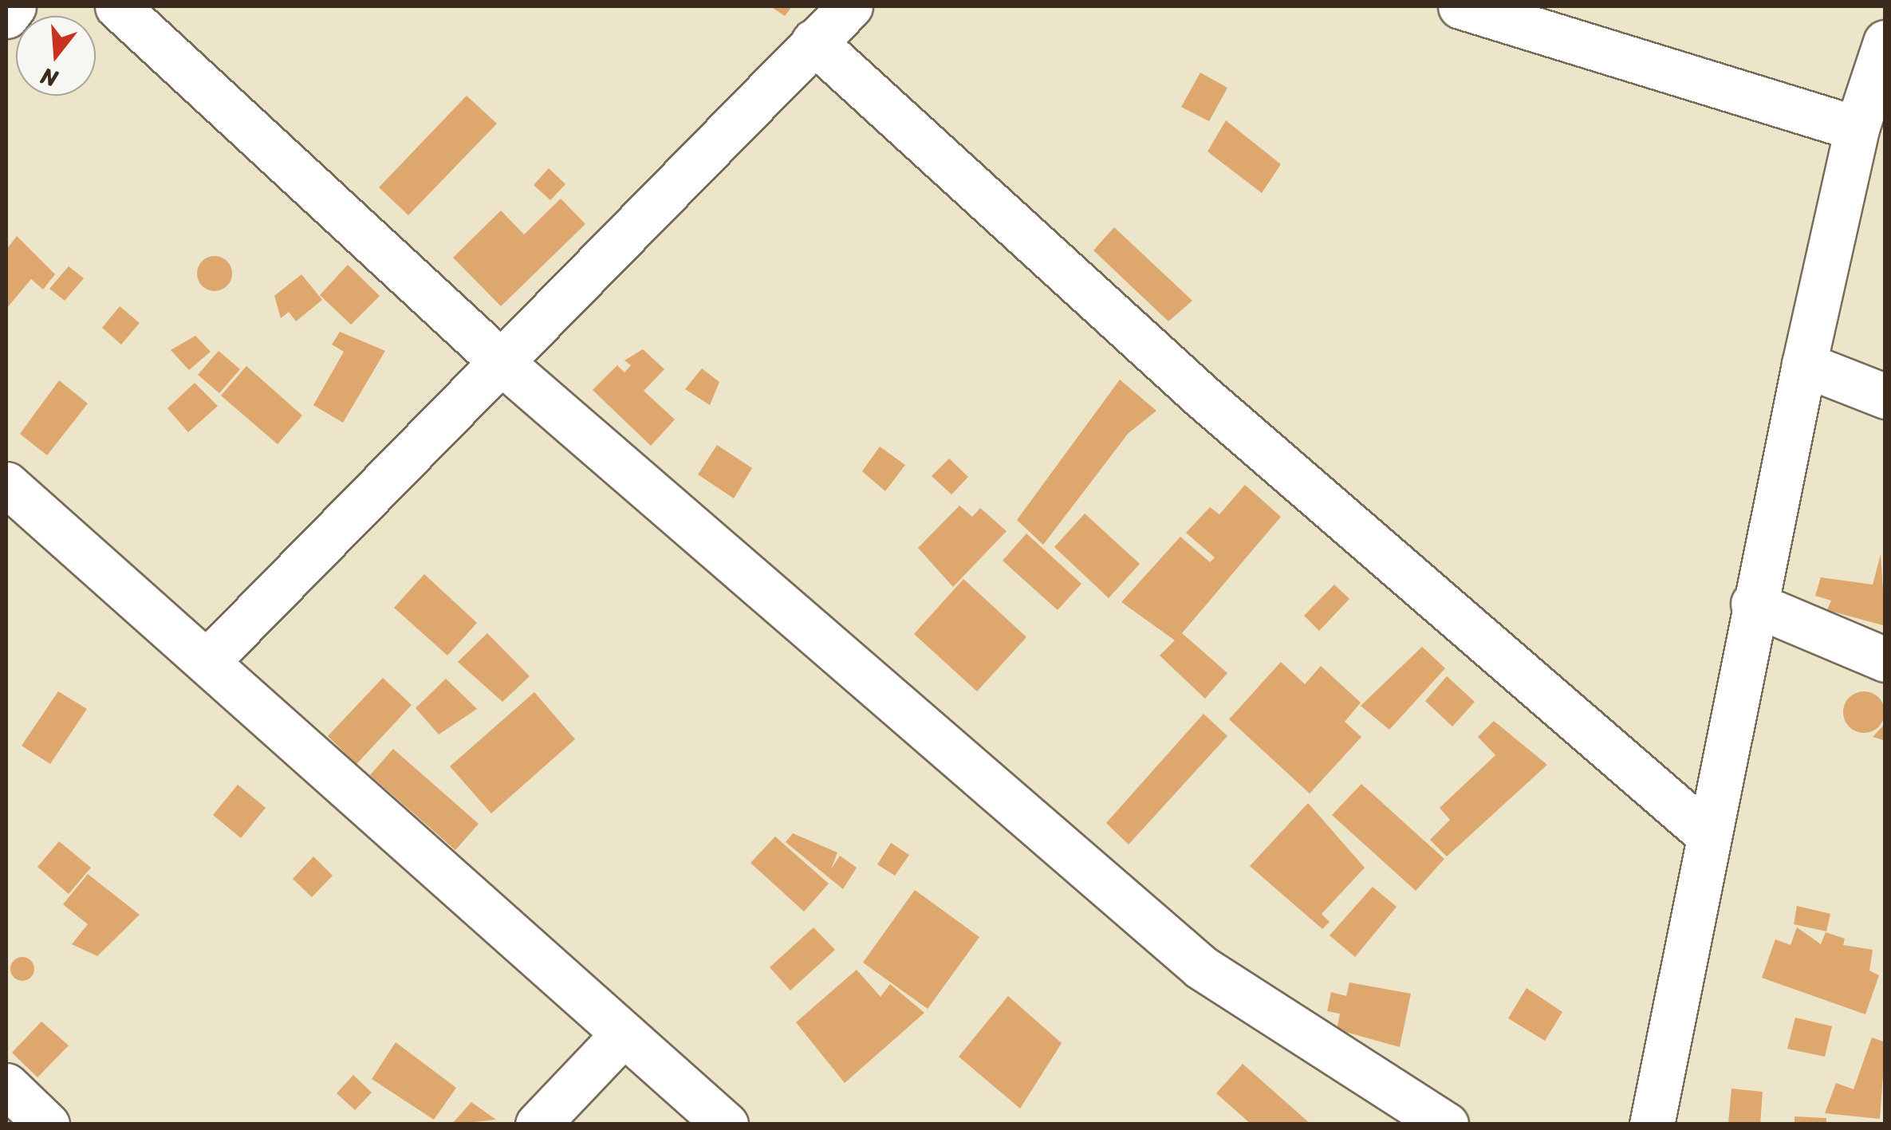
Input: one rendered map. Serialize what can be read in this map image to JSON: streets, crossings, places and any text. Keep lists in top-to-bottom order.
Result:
{
  "north": "bottom"
}
